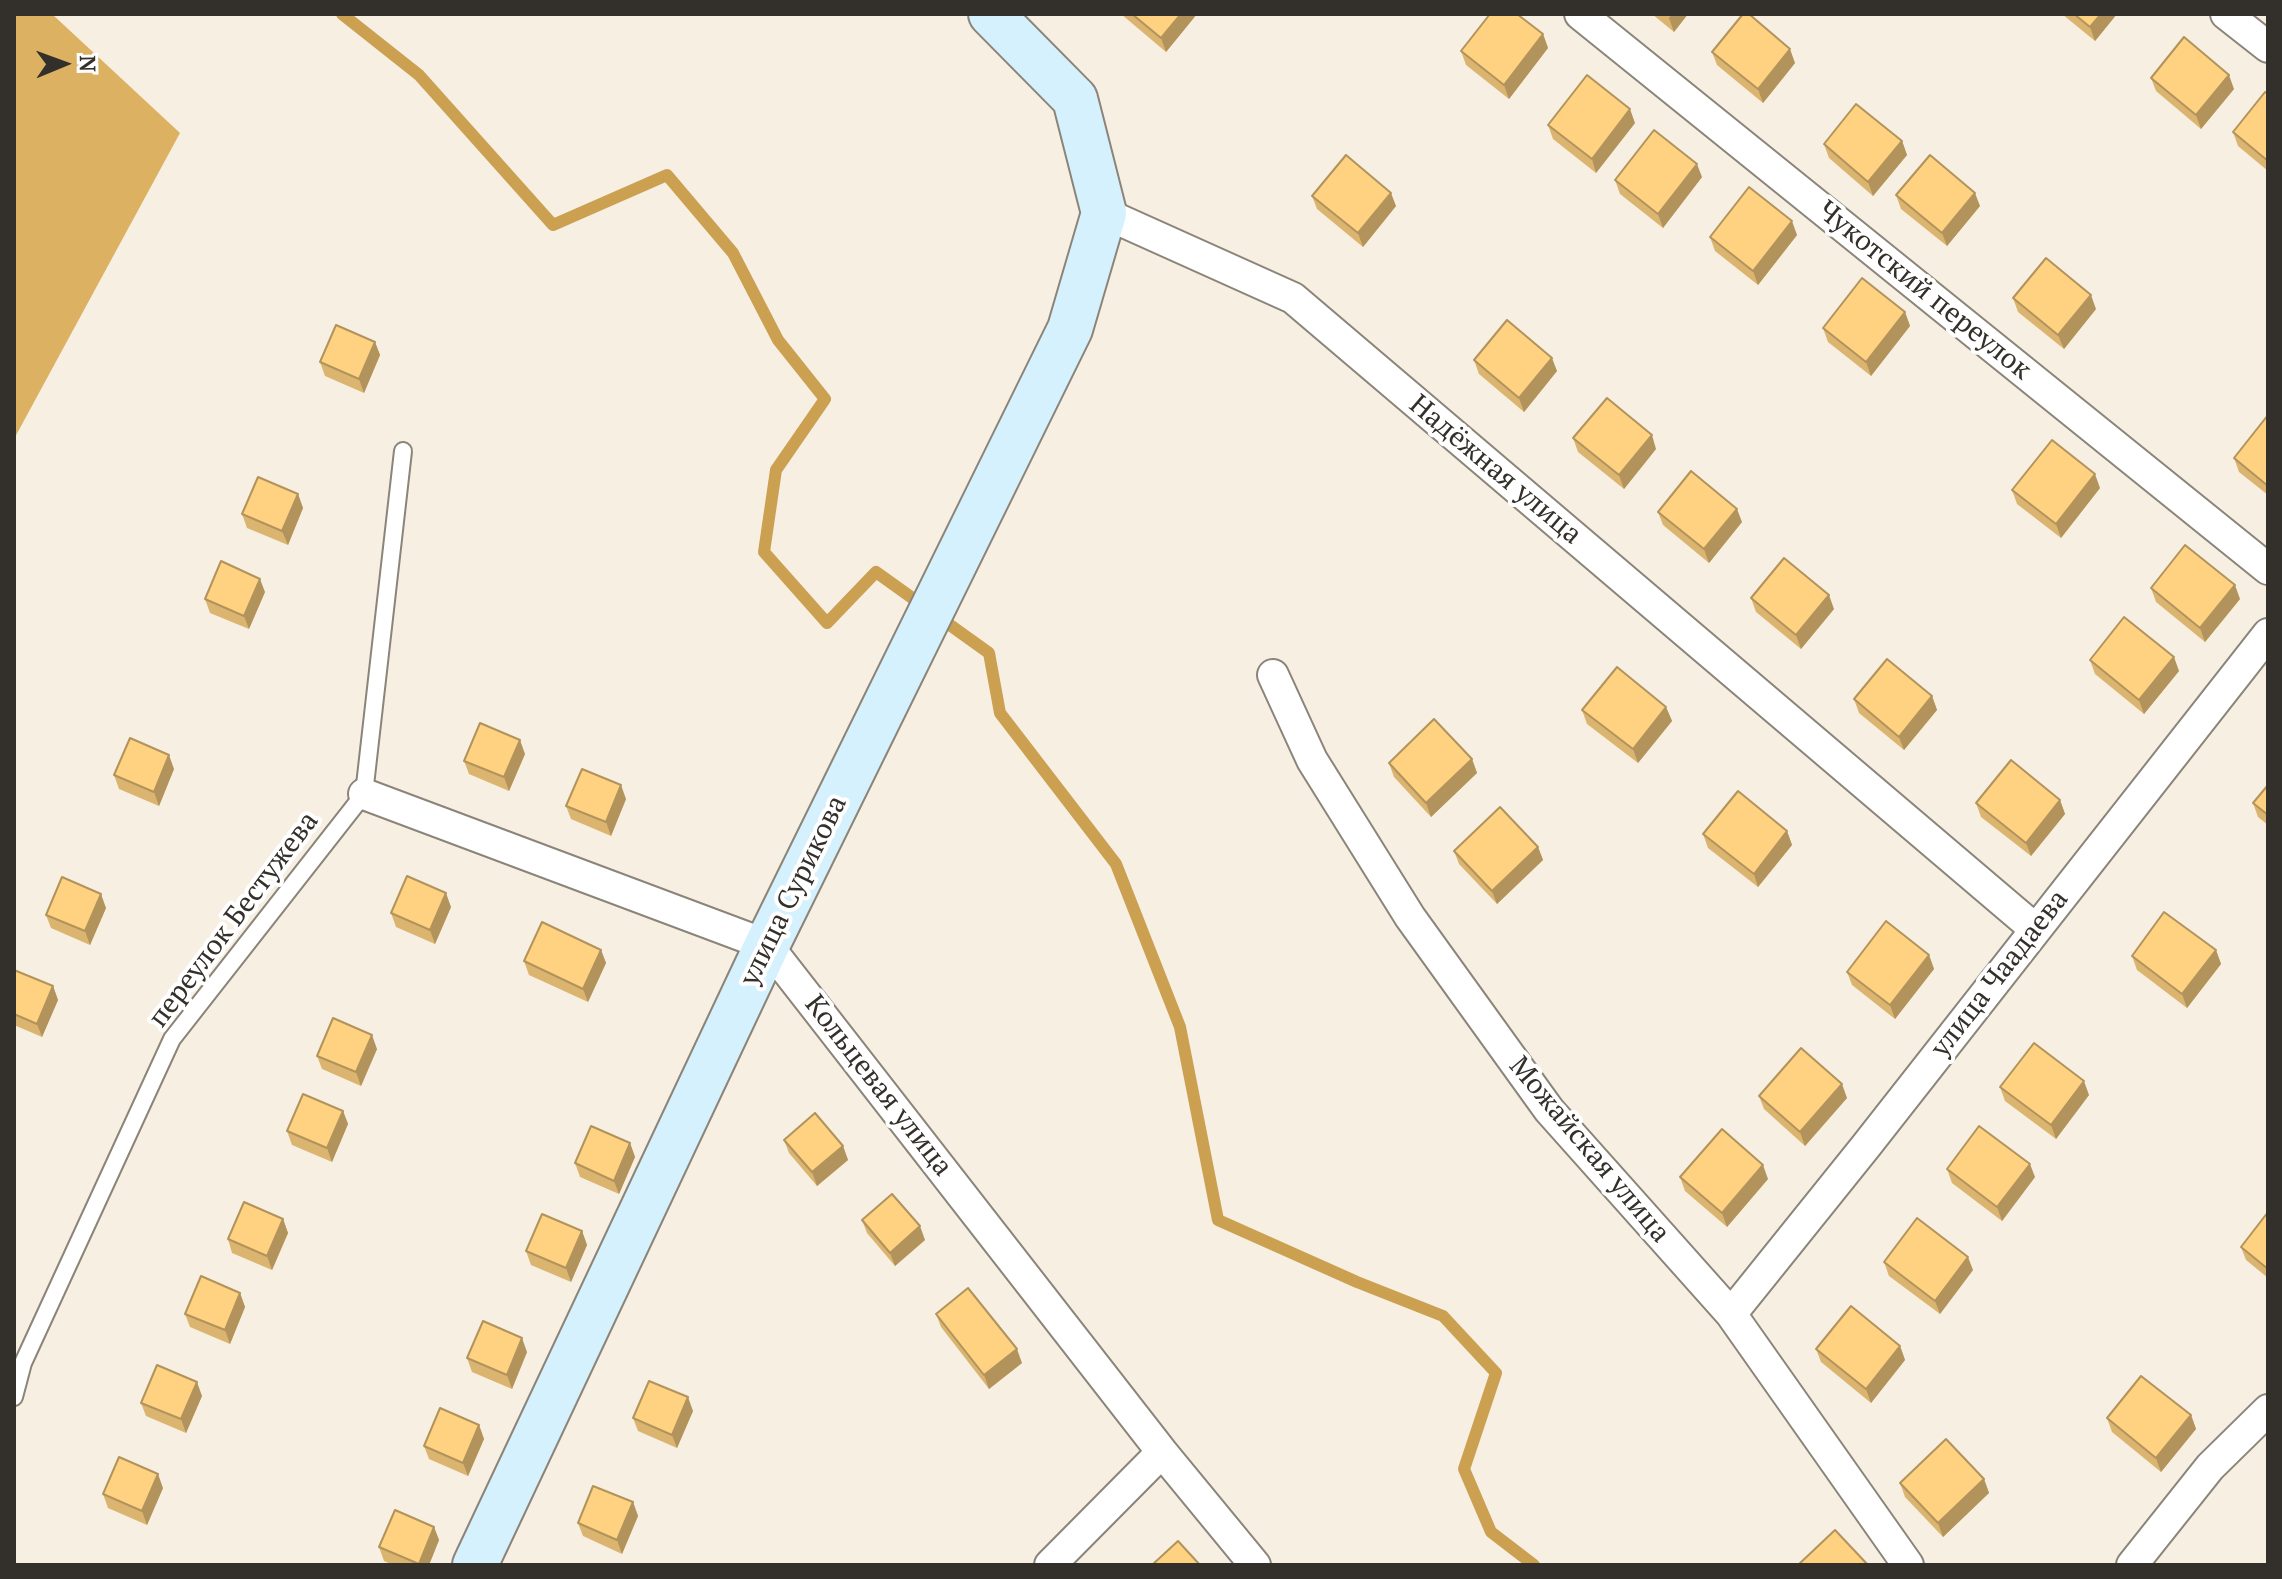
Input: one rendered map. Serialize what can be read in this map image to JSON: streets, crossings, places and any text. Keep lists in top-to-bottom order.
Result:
{
  "streets": {
    "main road": ["улица Сурикова"],
    "street": [
      "Чукотский переулок",
      "Надёжная улица",
      "улица Чаадаева",
      "Кольцевая улица",
      "Можайская улица"
    ],
    "lane": ["переулок Бестужева"]
  },
  "crossings": [
    ["Надёжная улица", "улица Сурикова"],
    ["Надёжная улица", "улица Чаадаева"],
    ["улица Сурикова", "Кольцевая улица"],
    ["улица Чаадаева", "Можайская улица"]
  ],
  "north": "right"
}
